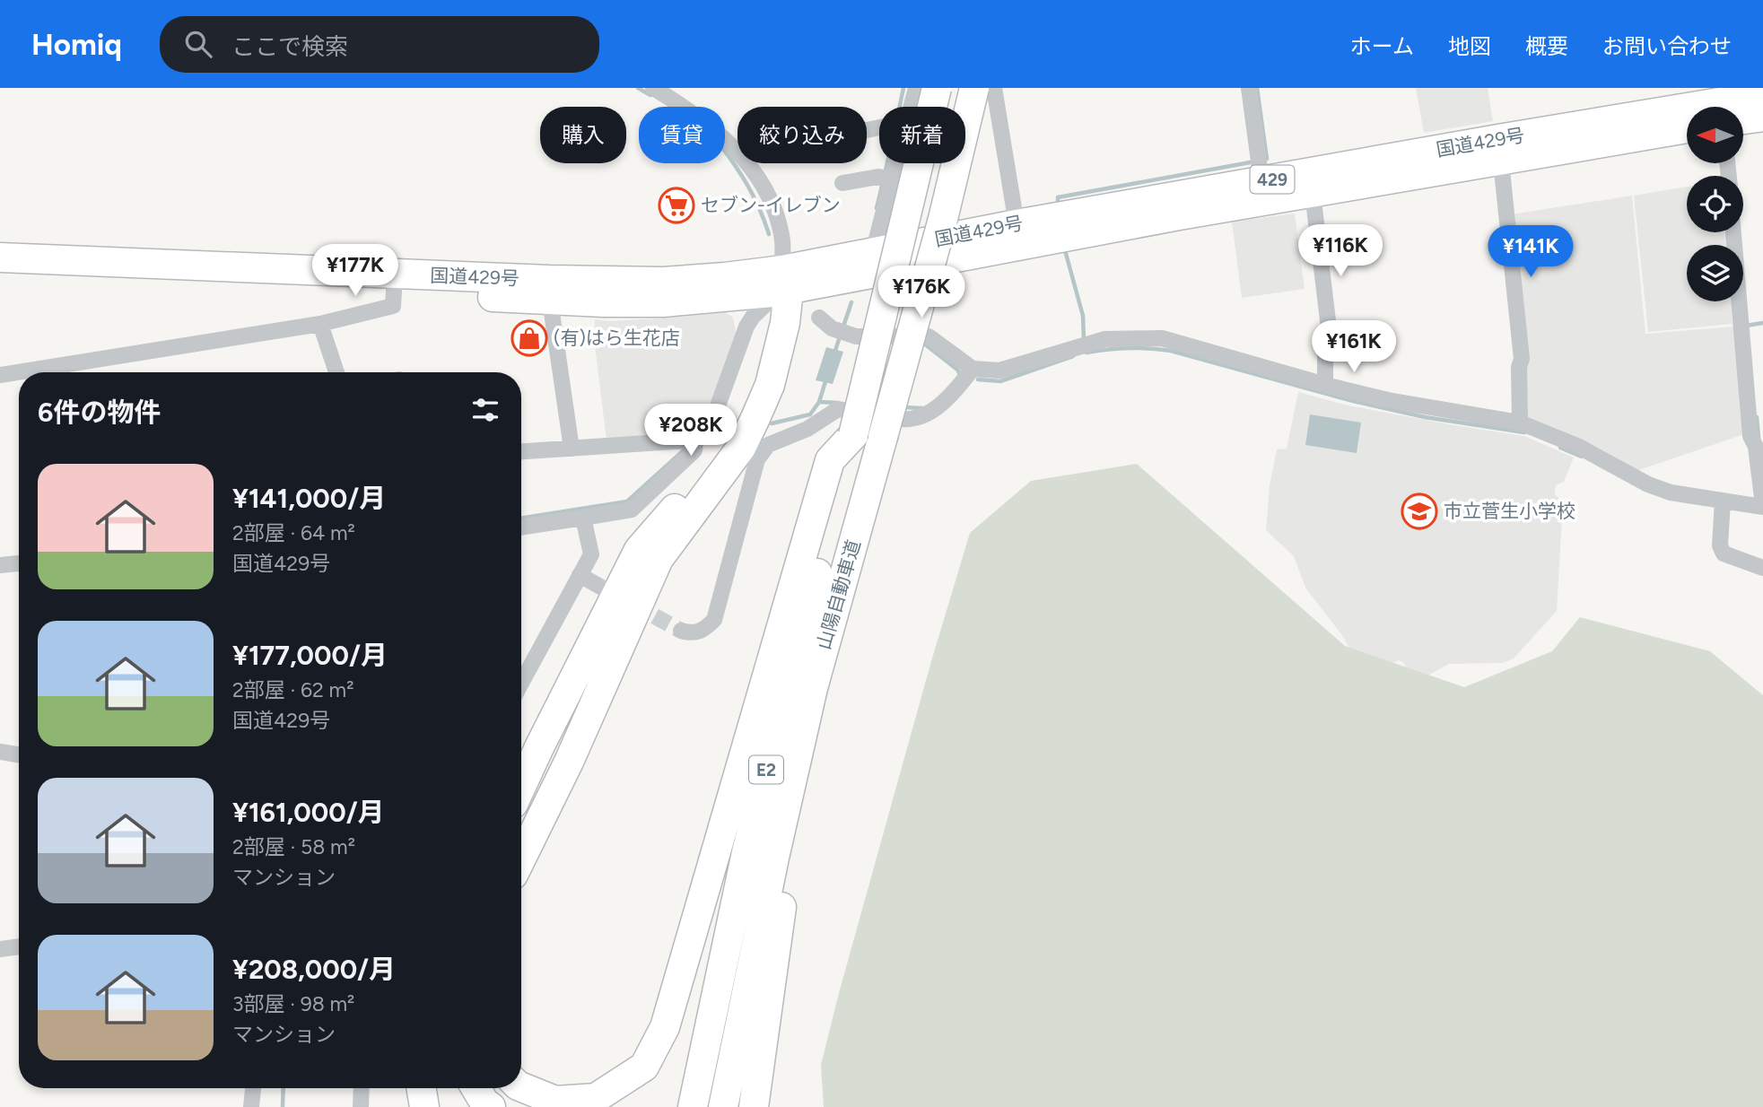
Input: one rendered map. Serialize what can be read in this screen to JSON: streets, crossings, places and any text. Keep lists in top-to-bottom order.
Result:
{
  "streets": {
    "highway": [
      "国道429号",
      "429",
      "山陽自動車道",
      "E2"
    ]
  },
  "places": {
    "supermarket": ["セブン-イレブン"],
    "shop": ["(有)はら生花店"],
    "school or university": ["市立菅生小学校"]
  },
  "north": "left",
  "page": {
    "header": "Homiq",
    "search": "ここで検索",
    "nav": [
      "ホーム",
      "地図",
      "概要",
      "お問い合わせ"
    ],
    "chip": [
      "購入",
      "賃貸",
      "絞り込み",
      "新着"
    ],
    "price": [
      "¥116K",
      "¥141K",
      "¥177K",
      "¥176K",
      "¥161K",
      "¥208K"
    ],
    "heading": "6件の物件",
    "list": [
      {
        "name": "¥141,000/月",
        "note": "2部屋 · 64 m² · 国道429号"
      },
      {
        "name": "¥177,000/月",
        "note": "2部屋 · 62 m² · 国道429号"
      },
      {
        "name": "¥161,000/月",
        "note": "2部屋 · 58 m² · マンション"
      },
      {
        "name": "¥208,000/月",
        "note": "3部屋 · 98 m² · マンション"
      }
    ]
  }
}
